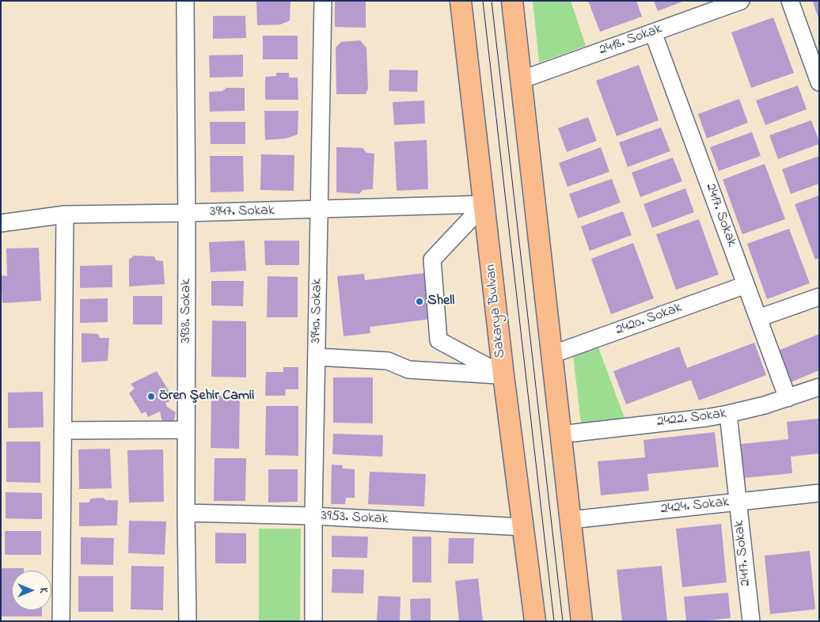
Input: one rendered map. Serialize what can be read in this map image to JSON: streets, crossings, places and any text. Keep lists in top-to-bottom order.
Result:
{
  "streets": {
    "main road": ["Sakarya Bulvarı"],
    "street": [
      "2418. Sokak",
      "3947. Sokak",
      "2417. Sokak",
      "3938. Sokak",
      "3940. Sokak",
      "2420. Sokak",
      "2422. Sokak",
      "2424. Sokak",
      "3953. Sokak"
    ]
  },
  "crossings": [
    ["2418. Sokak", "2417. Sokak"],
    ["3947. Sokak", "3938. Sokak"],
    ["3947. Sokak", "3940. Sokak"],
    ["3947. Sokak", "Sakarya Bulvarı"],
    ["2417. Sokak", "2420. Sokak"],
    ["2417. Sokak", "2422. Sokak"],
    ["2417. Sokak", "2424. Sokak"],
    ["3938. Sokak", "3953. Sokak"],
    ["3940. Sokak", "3953. Sokak"],
    ["Sakarya Bulvarı", "3953. Sokak"]
  ],
  "places": ["Shell", "Ören Şehir Camii"],
  "north": "right"
}
